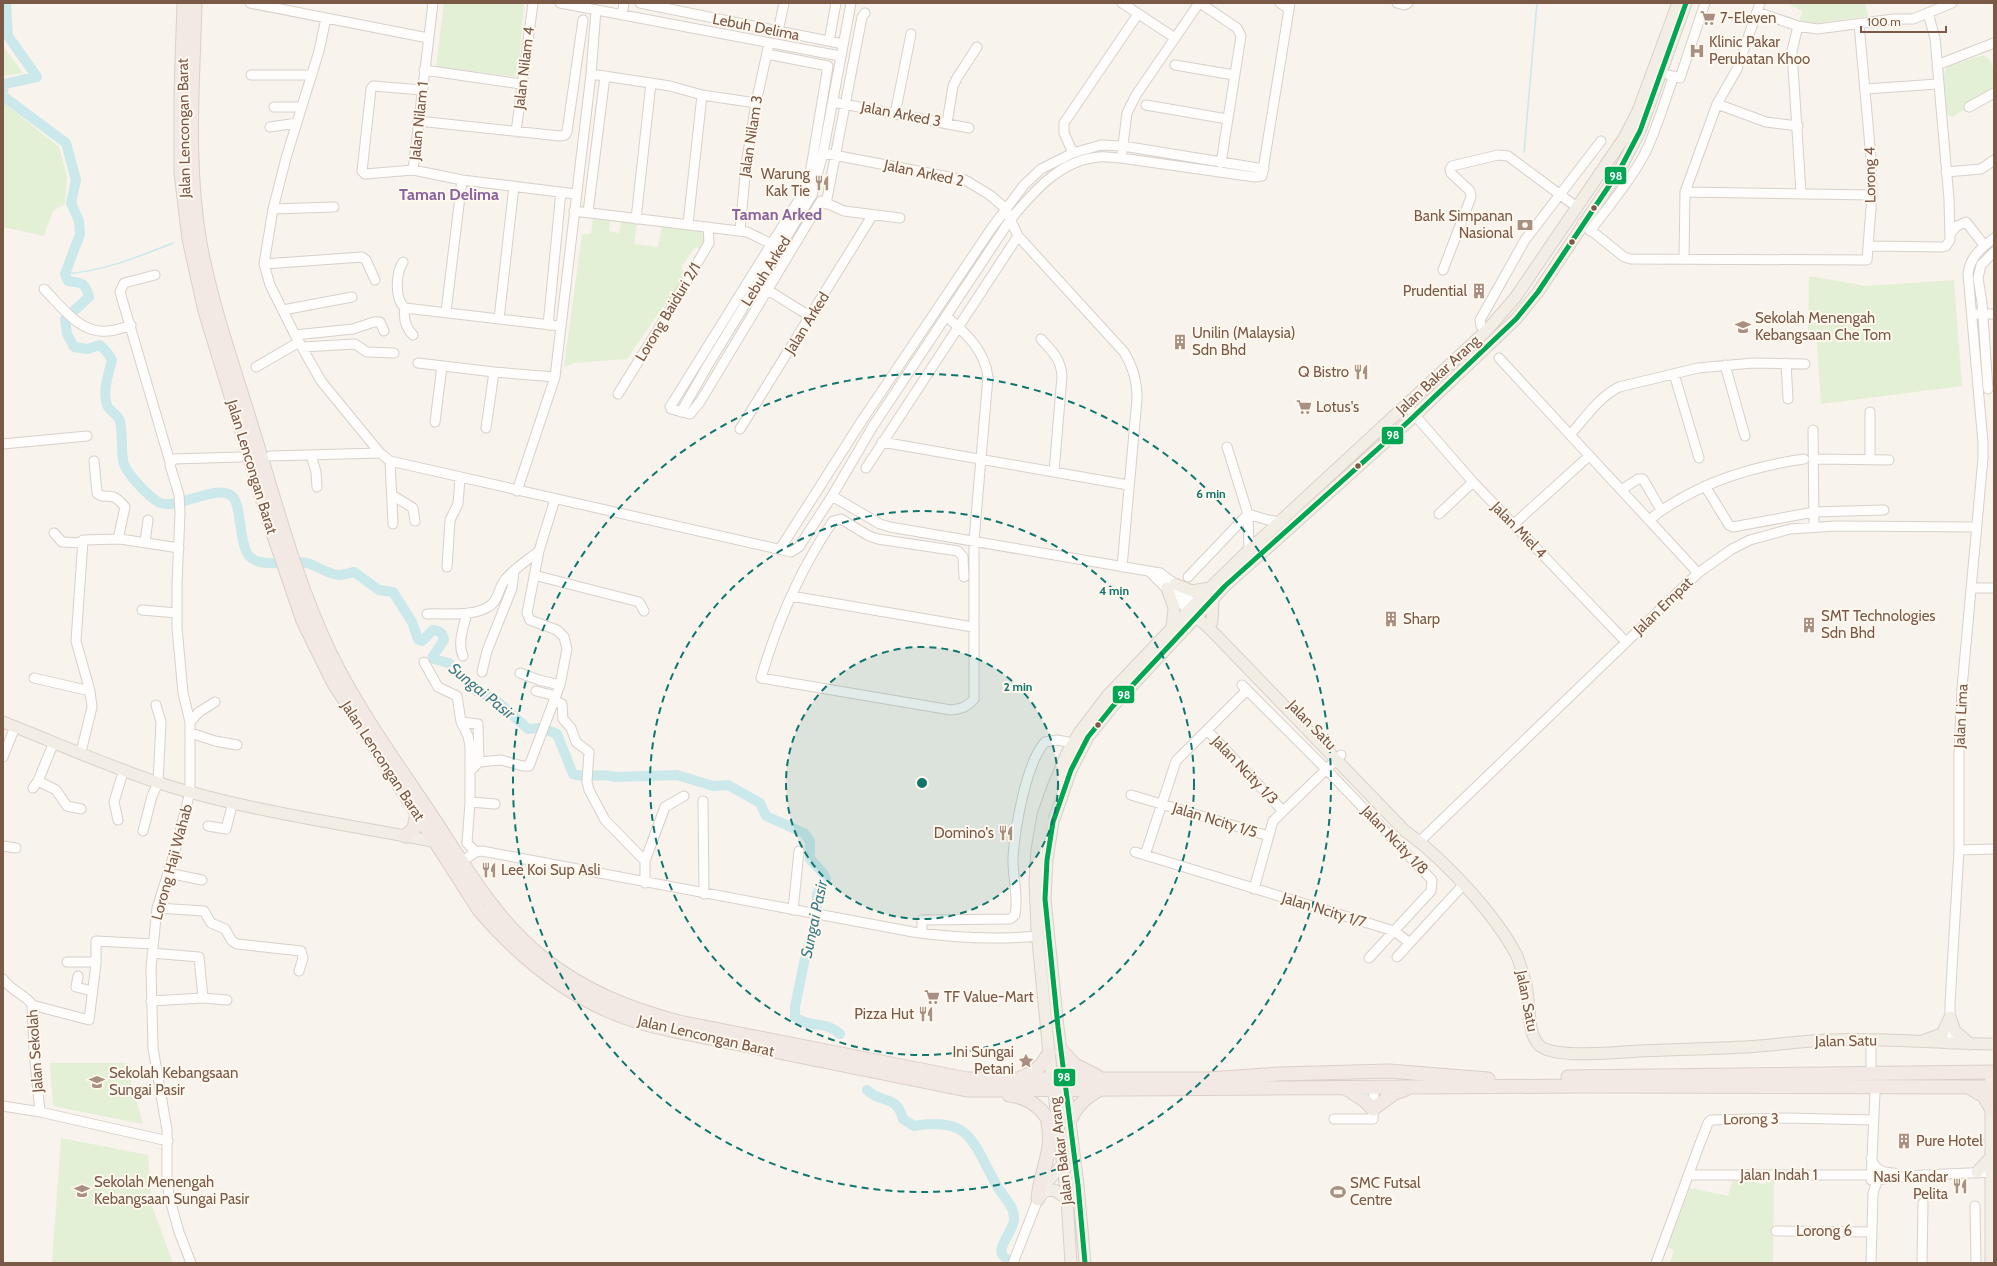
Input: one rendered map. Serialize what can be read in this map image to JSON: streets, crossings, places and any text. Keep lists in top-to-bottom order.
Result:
{
  "streets": {
    "highway": ["Jalan Lencongan Barat"],
    "main road": ["Jalan Bakar Arang", "Jalan Satu"],
    "street": [
      "Lebuh Delima",
      "Jalan Nilam 4",
      "Jalan Arked 3",
      "Jalan Nilam 1",
      "Jalan Nilam 3",
      "Jalan Arked 2",
      "Lorong 4",
      "Lebuh Arked",
      "Lorong Baiduri 2/1",
      "Jalan Arked",
      "Jalan Miel 4",
      "Jalan Empat",
      "Jalan Lima",
      "Jalan Ncity 1/3",
      "Jalan Ncity 1/5",
      "Jalan Ncity 1/8",
      "Lorong Haji Wahab",
      "Jalan Ncity 1/7",
      "Jalan Sekolah",
      "Lorong 3",
      "Jalan Indah 1",
      "Lorong 6"
    ]
  },
  "crossings": [
    ["Lebuh Delima", "Lebuh Arked"],
    ["Jalan Arked 3", "Lebuh Arked"],
    ["Jalan Lencongan Barat", "Jalan Bakar Arang"],
    ["Jalan Arked 2", "Lebuh Arked"],
    ["Jalan Bakar Arang", "Jalan Miel 4"],
    ["Jalan Bakar Arang", "Jalan Satu"],
    ["Jalan Miel 4", "Jalan Empat"],
    ["Jalan Empat", "Jalan Lima"],
    ["Jalan Empat", "Jalan Satu"],
    ["Jalan Lima", "Jalan Satu"],
    ["Jalan Ncity 1/3", "Jalan Ncity 1/8"],
    ["Jalan Ncity 1/8", "Jalan Ncity 1/7"],
    ["Lorong 3", "Jalan Indah 1"]
  ],
  "districts": ["Taman Delima", "Taman Arked"],
  "water": ["Sungai Pasir"],
  "places": {
    "supermarket": ["7-Eleven", "Lotus's", "TF Value-Mart"],
    "hospital": ["Klinic Pakar Perubatan Khoo"],
    "restaurant": [
      "Warung Kak Tie",
      "Q Bistro",
      "Domino's",
      "Lee Koi Sup Asli",
      "Pizza Hut",
      "Nasi Kandar Pelita"
    ],
    "bank": ["Bank Simpanan Nasional"],
    "building": [
      "Prudential",
      "Unilin (Malaysia) Sdn Bhd",
      "Sharp",
      "SMT Technologies Sdn Bhd",
      "Pure Hotel"
    ],
    "school or university": ["Sekolah Menengah Kebangsaan Che Tom", "Sekolah Kebangsaan Sungai Pasir", "Sekolah Menengah Kebangsaan Sungai Pasir"],
    "place": ["Ini Sungai Petani"],
    "sports": ["SMC Futsal Centre"]
  },
  "lines": ["transit line 98"],
  "scale_bar": "100 m",
  "rings": ["6 min", "4 min", "2 min"]
}
